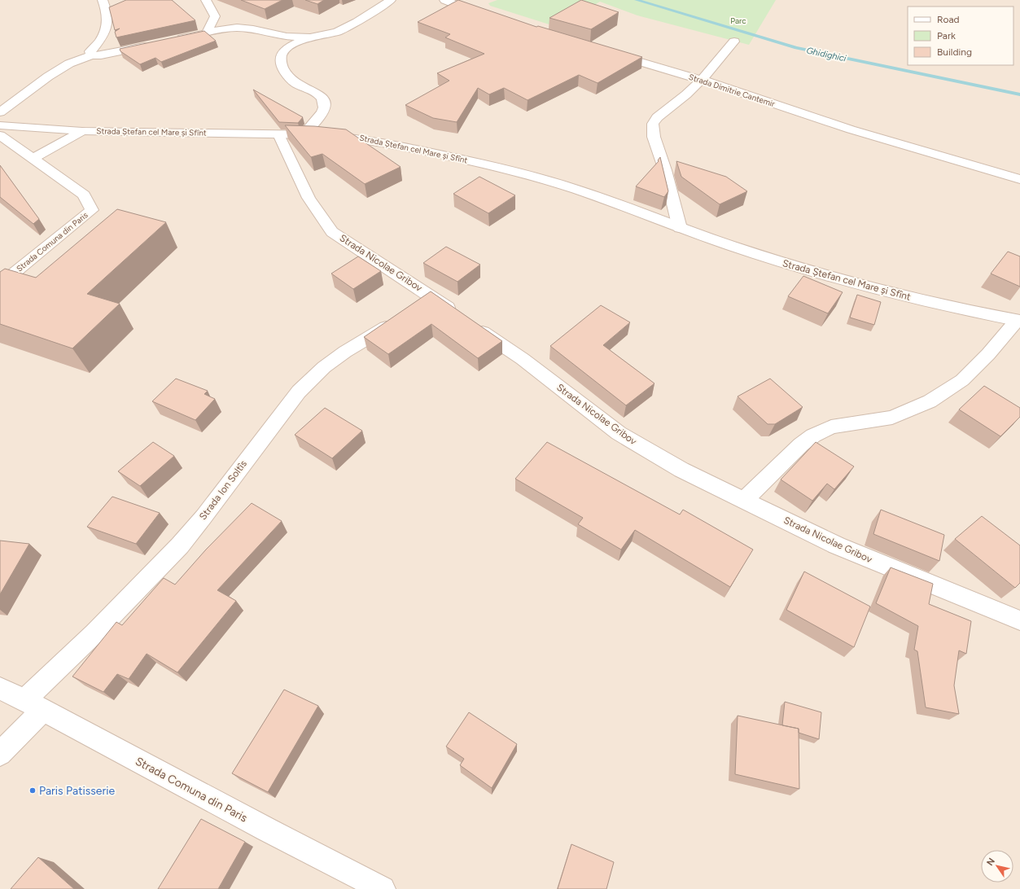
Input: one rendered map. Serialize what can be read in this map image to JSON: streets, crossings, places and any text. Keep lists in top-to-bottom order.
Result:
{
  "streets": {
    "street": [
      "Strada Dimitrie Cantemir",
      "Strada Ștefan cel Mare și Sfînt",
      "Strada Comuna din Paris",
      "Strada Nicolae Gribov",
      "Strada Ion Soltîs"
    ]
  },
  "crossings": [
    ["Strada Ștefan cel Mare și Sfînt", "Strada Nicolae Gribov"],
    ["Strada Comuna din Paris", "Strada Ion Soltîs"]
  ],
  "water": ["Ghidighici"],
  "parks": ["Parc"],
  "places": ["Paris Patisserie"],
  "legend": ["Road", "Park", "Building"],
  "north": "top left"
}
